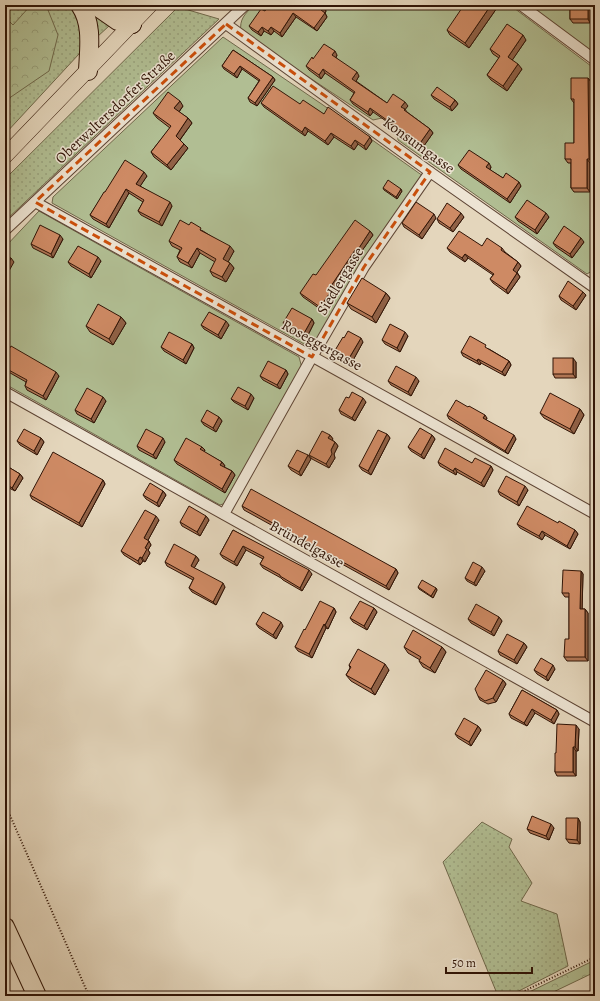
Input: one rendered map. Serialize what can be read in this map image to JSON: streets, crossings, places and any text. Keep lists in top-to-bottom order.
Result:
{
  "streets": {
    "street": [
      "Oberwaltersdorfer Straße",
      "Konsumgasse",
      "Siedlergasse",
      "Roseggergasse",
      "Bründelgasse"
    ]
  },
  "crossings": [
    ["Oberwaltersdorfer Straße", "Konsumgasse"],
    ["Oberwaltersdorfer Straße", "Roseggergasse"],
    ["Konsumgasse", "Siedlergasse"],
    ["Siedlergasse", "Roseggergasse"],
    ["Siedlergasse", "Bründelgasse"]
  ],
  "scale_bar": "50 m"
}
